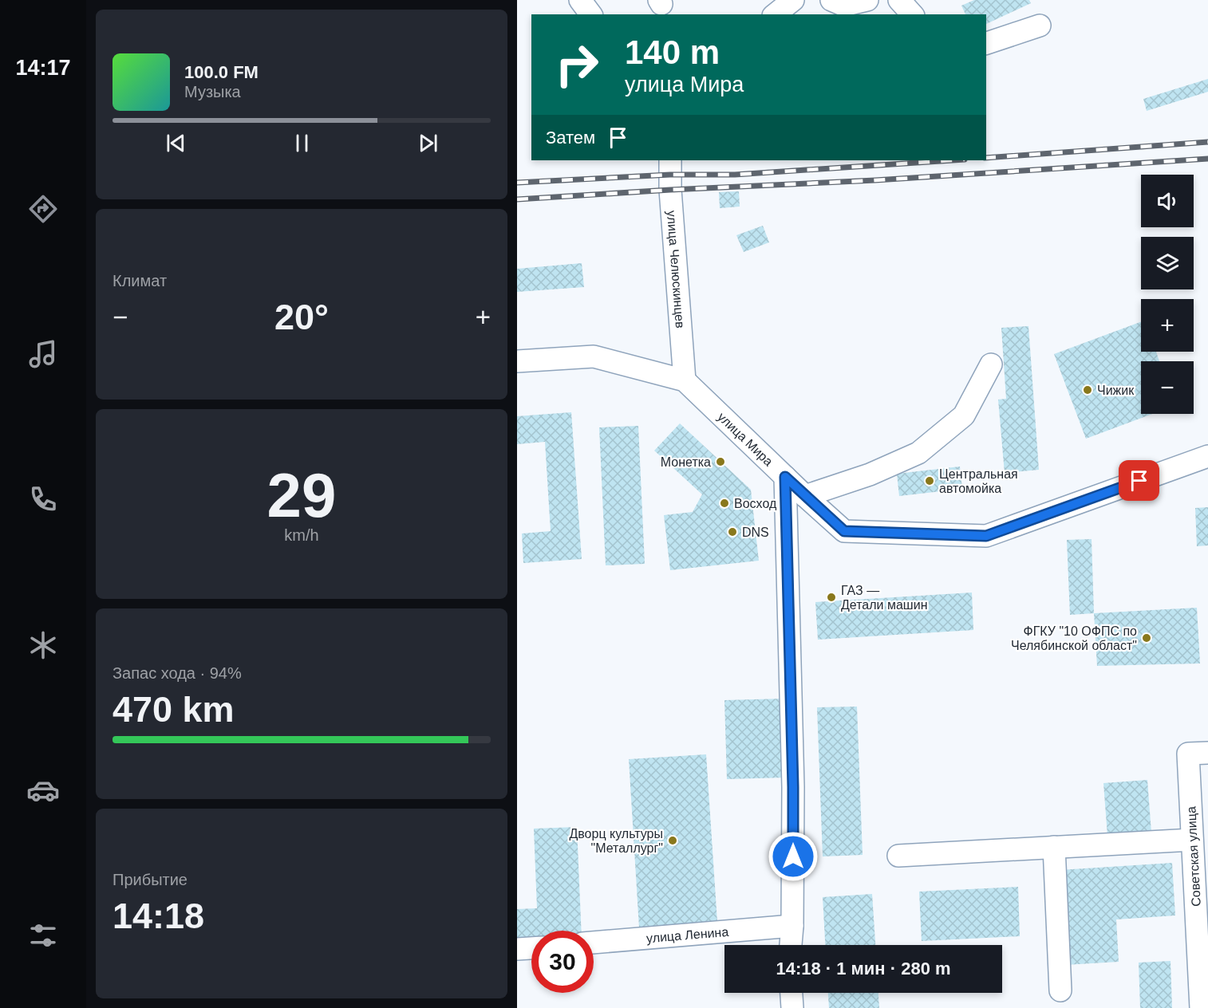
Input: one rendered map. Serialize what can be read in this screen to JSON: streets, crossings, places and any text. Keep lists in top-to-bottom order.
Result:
{
  "streets": {
    "street": [
      "улица Челюскинцев",
      "улица Мира",
      "Советская улица",
      "улица Ленина"
    ]
  },
  "crossings": [
    ["улица Челюскинцев", "улица Мира"]
  ],
  "places": [
    "Чижик",
    "Монетка",
    "Центральная автомойка",
    "Восход",
    "DNS",
    "ГАЗ — Детали машин",
    "ФГКУ \"10 ОФПС по Челябинской област\"",
    "Дворц культуры \"Металлург\""
  ],
  "page": {
    "tabs": "14:17",
    "turn": ["140 m", "улица Мира"],
    "song": ["100.0 FM", "Музыка"],
    "then": "Затем",
    "map_buttons": ["+", "−"],
    "tile": [
      "Климат",
      ["29", "km/h"],
      ["Запас хода · 94%", "470 km"],
      ["Прибытие", "14:18"]
    ],
    "heat": ["−", "20°", "+"],
    "limit": "30",
    "trip": "14:18 · 1 мин · 280 m"
  }
}
